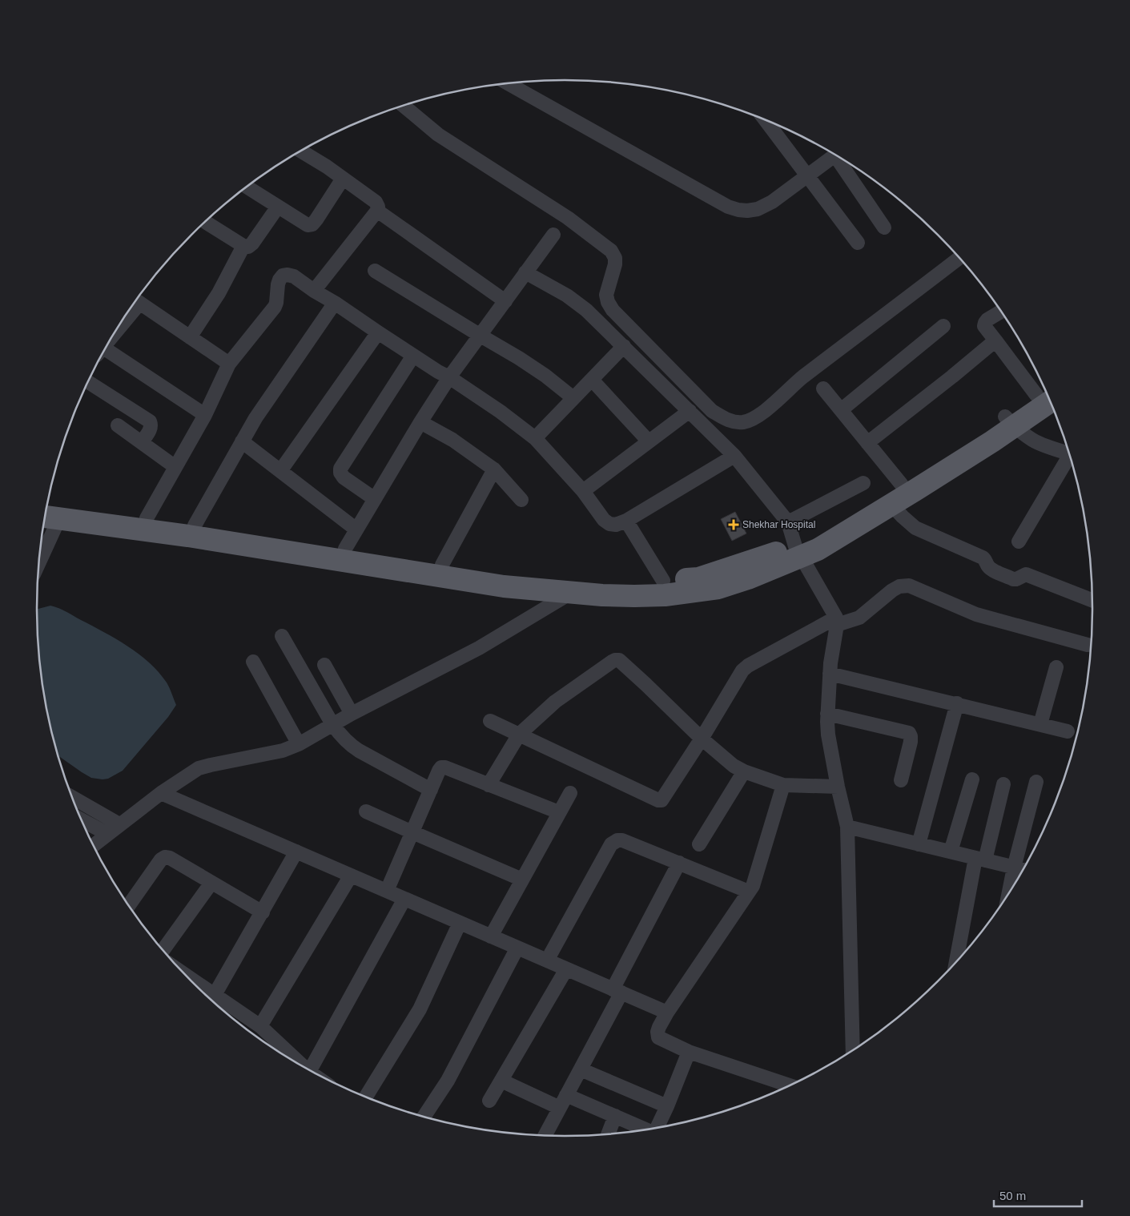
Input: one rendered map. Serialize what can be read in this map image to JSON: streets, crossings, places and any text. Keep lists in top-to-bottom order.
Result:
{
  "places": {
    "health": ["Shekhar Hospital"]
  },
  "scale_bar": "50 m"
}
